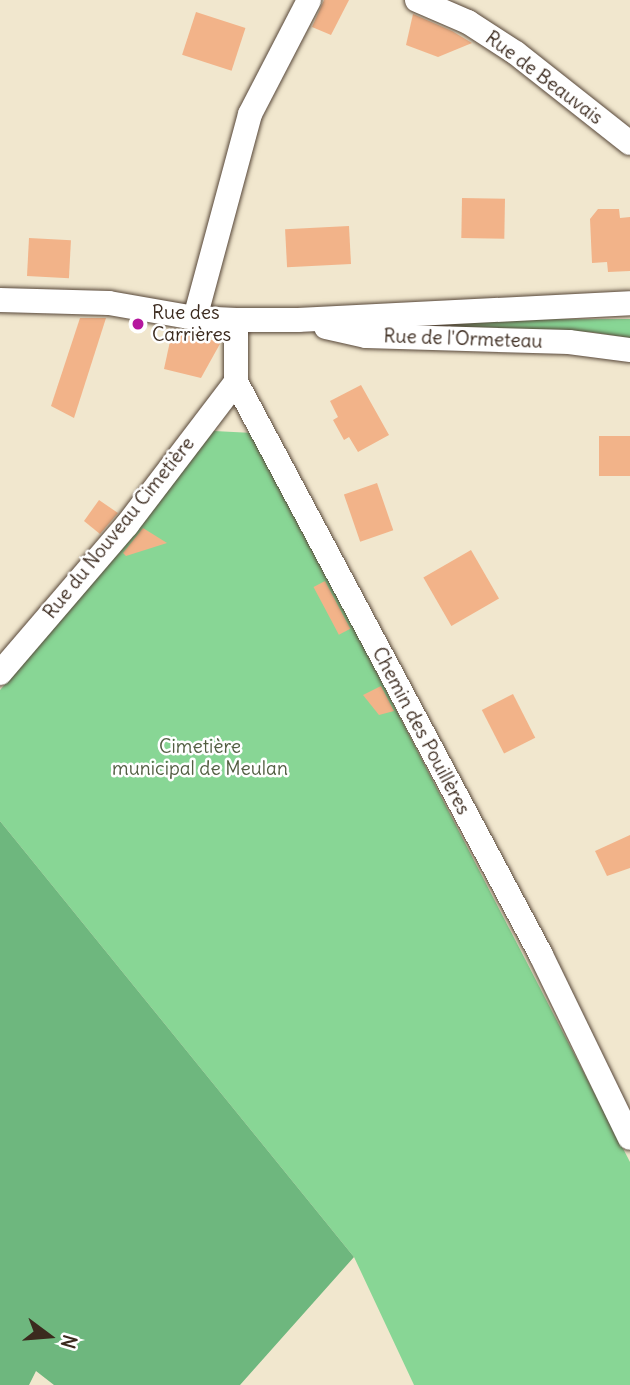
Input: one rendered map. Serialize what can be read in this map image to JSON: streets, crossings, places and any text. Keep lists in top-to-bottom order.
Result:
{
  "streets": {
    "street": [
      "Rue de Beauvais",
      "Rue de l'Ormeteau",
      "Rue du Nouveau Cimetière",
      "Chemin des Pouillères"
    ]
  },
  "crossings": [
    ["Rue du Nouveau Cimetière", "Chemin des Pouillères"]
  ],
  "parks": ["Cimetière municipal de Meulan"],
  "places": ["Rue des Carrières"],
  "north": "right"
}
